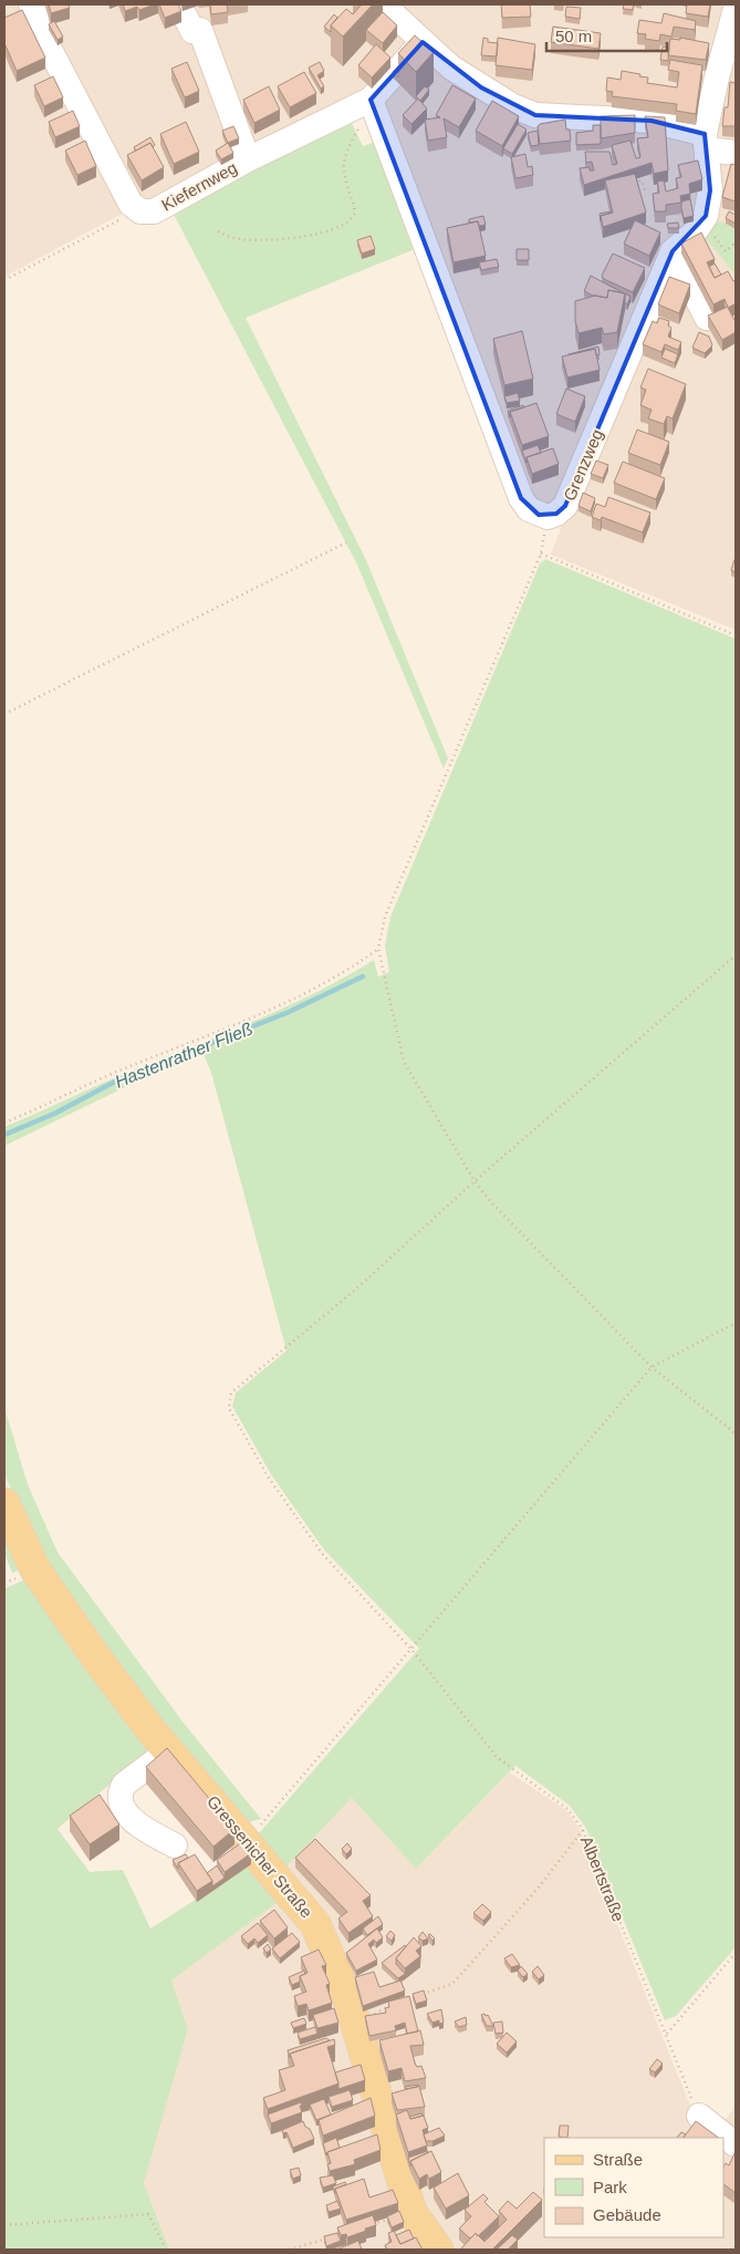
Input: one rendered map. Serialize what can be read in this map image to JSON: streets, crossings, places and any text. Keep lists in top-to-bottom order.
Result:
{
  "streets": {
    "main road": ["Gressenicher Straße"],
    "street": ["Kiefernweg", "Grenzweg"],
    "path": ["Albertstraße"]
  },
  "crossings": [
    ["Kiefernweg", "Grenzweg"]
  ],
  "water": ["Hastenrather Fließ"],
  "legend": ["Straße", "Park", "Gebäude"],
  "scale_bar": "50 m"
}
